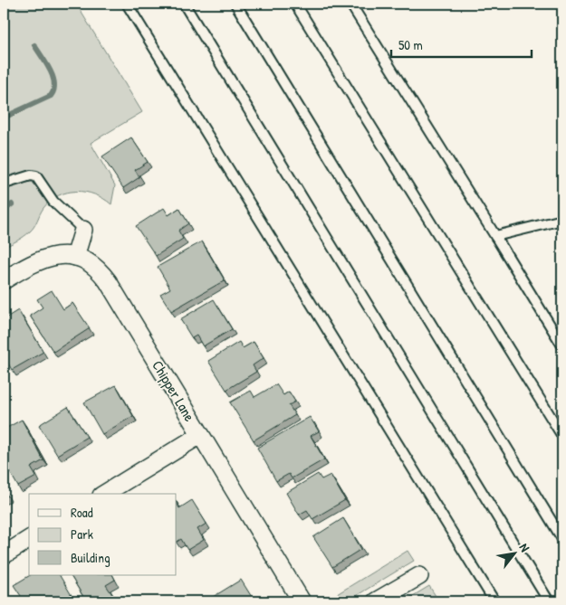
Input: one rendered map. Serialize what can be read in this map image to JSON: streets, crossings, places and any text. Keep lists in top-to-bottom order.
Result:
{
  "streets": {
    "street": ["Chipper Lane"]
  },
  "legend": ["Road", "Park", "Building"],
  "scale_bar": "50 m",
  "north": "top right"
}
